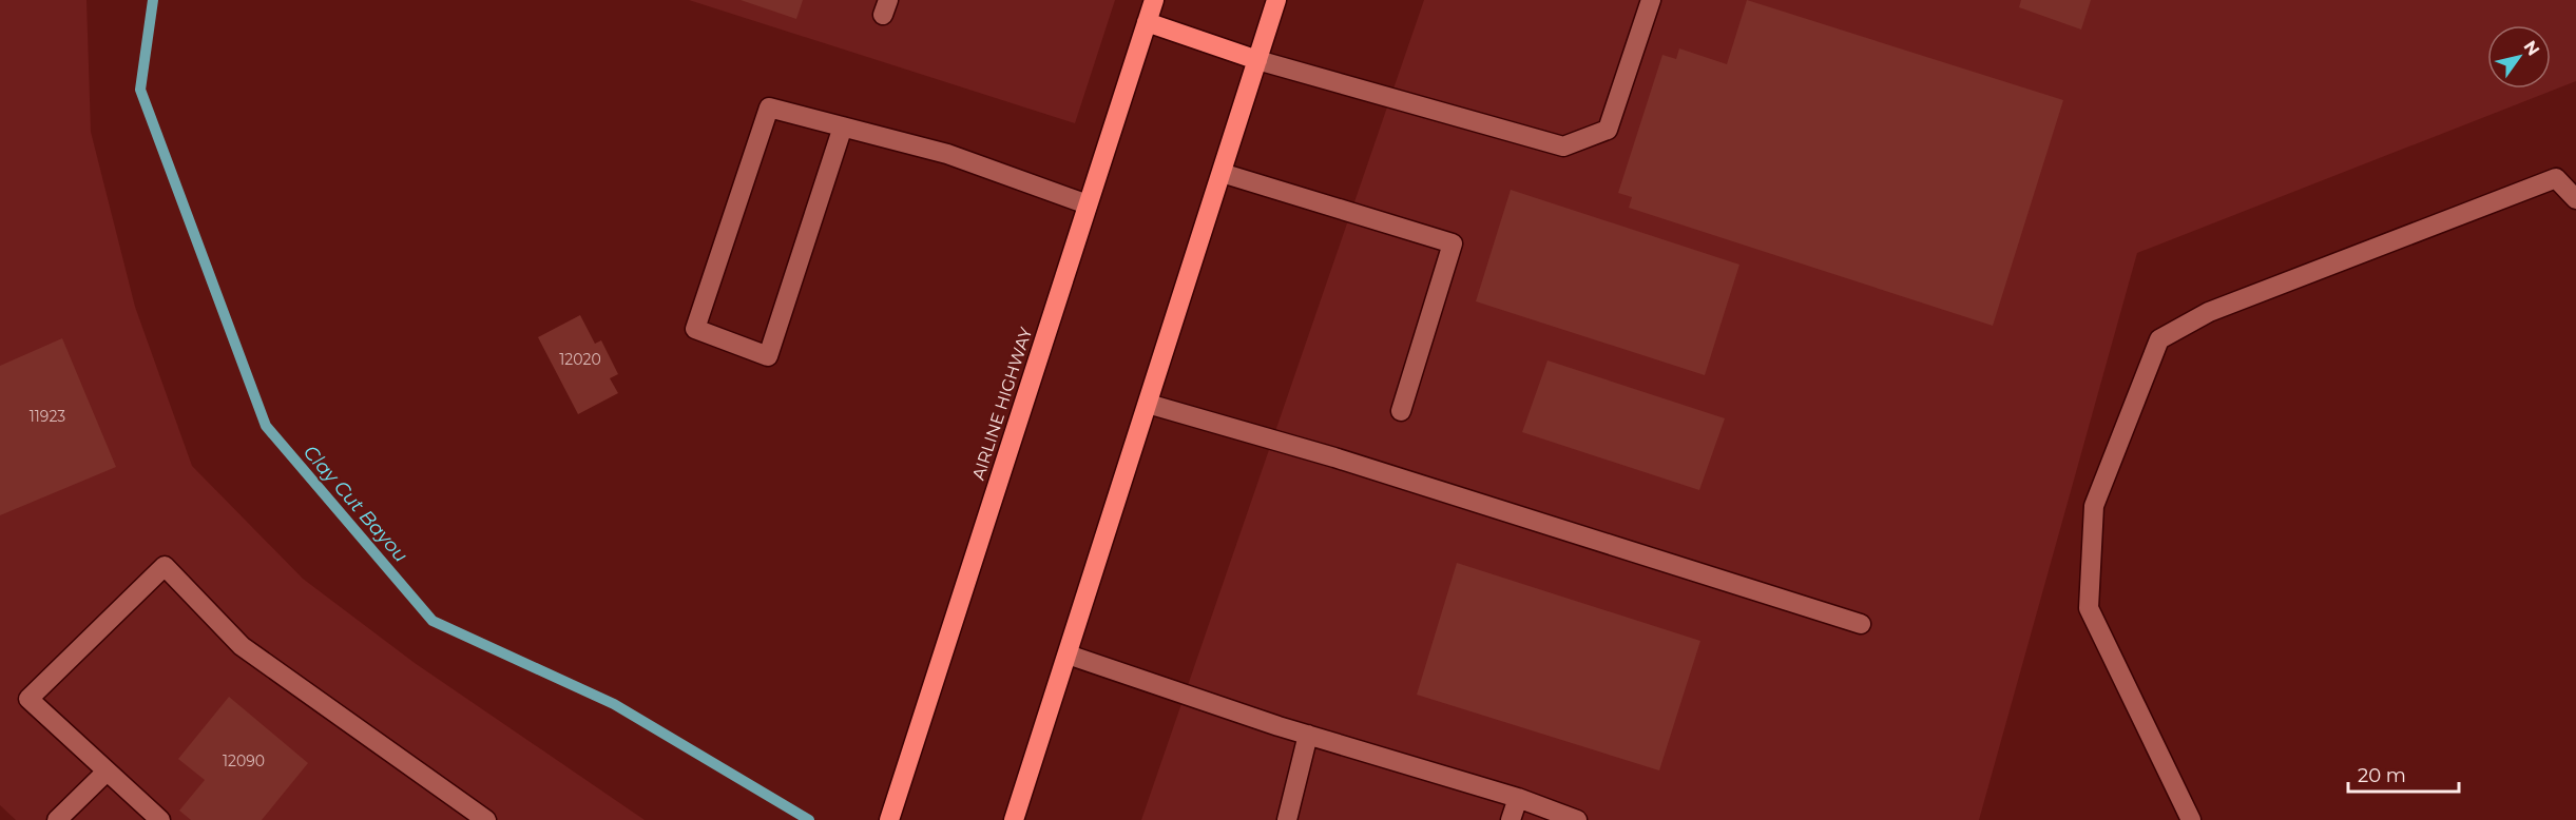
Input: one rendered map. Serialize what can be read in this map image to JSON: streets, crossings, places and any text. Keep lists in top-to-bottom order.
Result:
{
  "streets": {
    "highway": ["AIRLINE HIGHWAY"]
  },
  "water": ["Clay Cut Bayou"],
  "house_numbers": ["12020", "11923", "12090"],
  "scale_bar": "20 m",
  "north": "top right"
}
